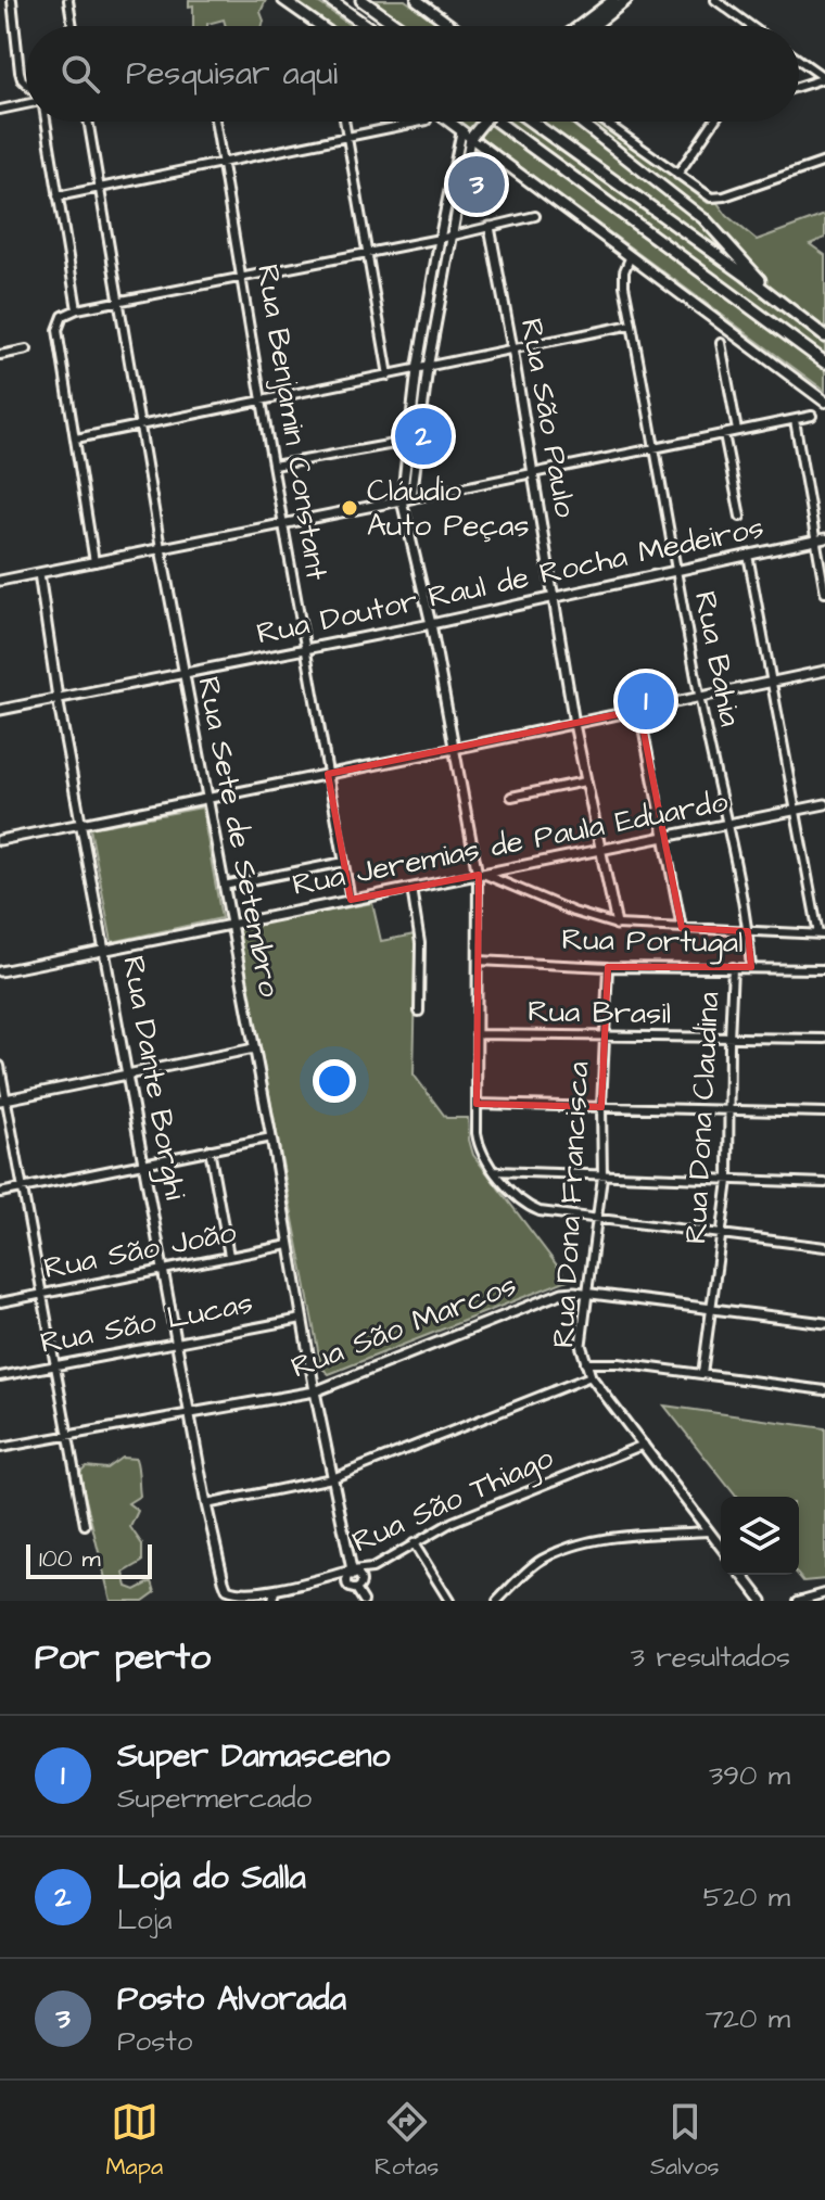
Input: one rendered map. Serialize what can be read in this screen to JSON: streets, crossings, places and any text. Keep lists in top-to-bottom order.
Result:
{
  "streets": {
    "street": [
      "Rua São Paulo",
      "Rua Benjamin Constant",
      "Rua Doutor Raul de Rocha Medeiros",
      "Rua Bahia",
      "Rua Sete de Setembro",
      "Rua Jeremias de Paula Eduardo",
      "Rua Portugal",
      "Rua Brasil",
      "Rua Dante Borghi",
      "Rua Dona Claudina",
      "Rua Dona Francisca",
      "Rua São João",
      "Rua São Lucas",
      "Rua São Marcos",
      "Rua São Thiago"
    ]
  },
  "crossings": [
    ["Rua São Paulo", "Rua Doutor Raul de Rocha Medeiros"],
    ["Rua São Paulo", "Rua Jeremias de Paula Eduardo"],
    ["Rua Benjamin Constant", "Rua Doutor Raul de Rocha Medeiros"],
    ["Rua Benjamin Constant", "Rua Jeremias de Paula Eduardo"],
    ["Rua Doutor Raul de Rocha Medeiros", "Rua Bahia"],
    ["Rua Doutor Raul de Rocha Medeiros", "Rua Sete de Setembro"],
    ["Rua Doutor Raul de Rocha Medeiros", "Rua Dante Borghi"],
    ["Rua Bahia", "Rua Jeremias de Paula Eduardo"],
    ["Rua Bahia", "Rua Portugal"],
    ["Rua Sete de Setembro", "Rua Jeremias de Paula Eduardo"],
    ["Rua Sete de Setembro", "Rua São João"],
    ["Rua Sete de Setembro", "Rua São Lucas"],
    ["Rua Sete de Setembro", "Rua São Marcos"],
    ["Rua Sete de Setembro", "Rua São Thiago"],
    ["Rua Jeremias de Paula Eduardo", "Rua Dante Borghi"],
    ["Rua Portugal", "Rua Dona Claudina"],
    ["Rua Portugal", "Rua Dona Francisca"],
    ["Rua Brasil", "Rua Dona Claudina"],
    ["Rua Brasil", "Rua Dona Francisca"],
    ["Rua Dante Borghi", "Rua São João"],
    ["Rua Dante Borghi", "Rua São Lucas"],
    ["Rua Dante Borghi", "Rua São Marcos"],
    ["Rua Dante Borghi", "Rua São Thiago"],
    ["Rua Dona Claudina", "Rua São Marcos"],
    ["Rua Dona Francisca", "Rua São Marcos"],
    ["Rua Dona Francisca", "Rua São Thiago"]
  ],
  "places": ["Cláudio Auto Peças"],
  "scale_bar": "100 m",
  "page": {
    "search": "Pesquisar aqui",
    "pins": ["3", "2", "1"],
    "scale": "100 m",
    "heading": ["Por perto", "3 resultados"],
    "list": [
      {
        "mark": "1",
        "name": "Super Damasceno",
        "note": "Supermercado",
        "value": "390 m"
      },
      {
        "mark": "2",
        "name": "Loja do Salla",
        "note": "Loja",
        "value": "520 m"
      },
      {
        "mark": "3",
        "name": "Posto Alvorada",
        "note": "Posto",
        "value": "720 m"
      }
    ],
    "nav": ["Mapa", "Rotas", "Salvos"]
  }
}
